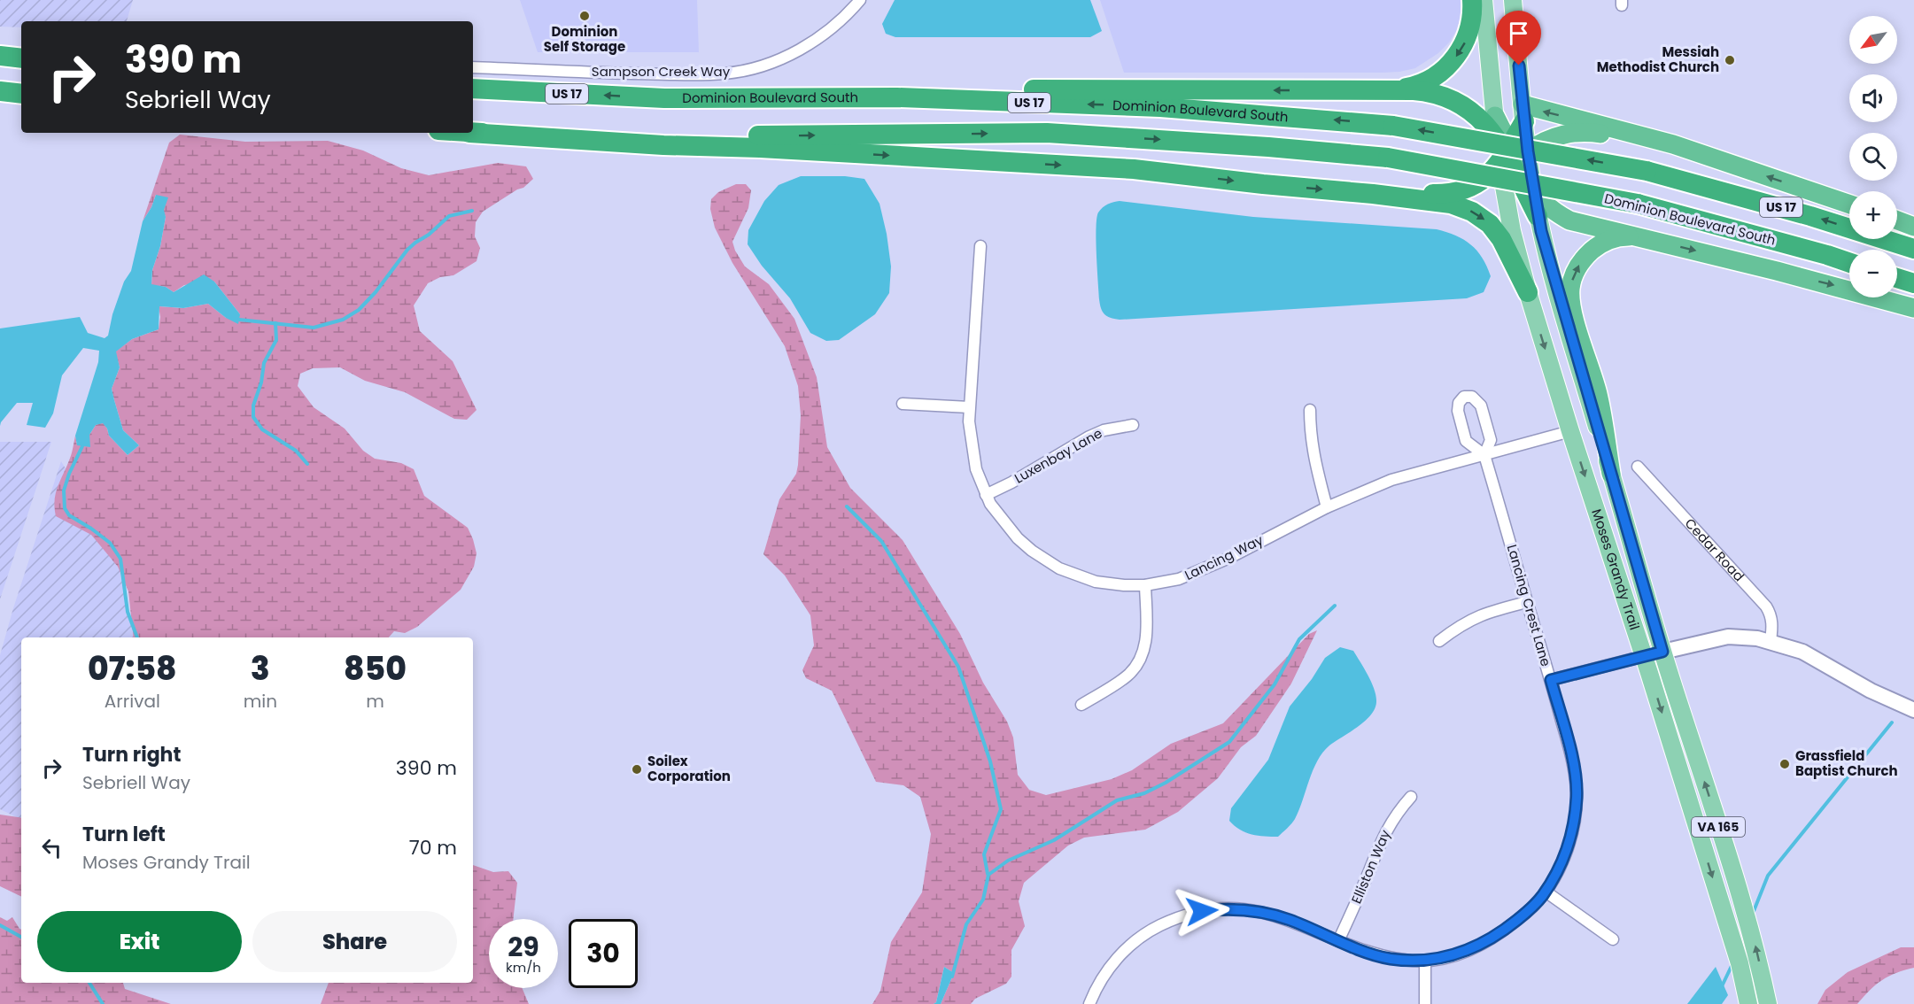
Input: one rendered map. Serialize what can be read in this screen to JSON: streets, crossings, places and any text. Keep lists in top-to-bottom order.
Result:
{
  "streets": {
    "highway": ["US 17", "Dominion Boulevard South"],
    "main road": ["Moses Grandy Trail", "VA 165"],
    "street": [
      "Sampson Creek Way",
      "Luxenbay Lane",
      "Cedar Road",
      "Lancing Way",
      "Lancing Crest Lane",
      "Elliston Way"
    ]
  },
  "crossings": [
    ["Luxenbay Lane", "Lancing Way"],
    ["Lancing Way", "Moses Grandy Trail"],
    ["Lancing Way", "Lancing Crest Lane"],
    ["Lancing Crest Lane", "Elliston Way"]
  ],
  "places": [
    "Dominion Self Storage",
    "Messiah Methodist Church",
    "Grassfield Baptist Church",
    "Soilex Corporation"
  ],
  "north": "bottom left",
  "page": {
    "map_buttons": ["+", "−"],
    "turn": ["390 m", "Sebriell Way"],
    "eta": [
      "07:58",
      "Arrival",
      "3",
      "min",
      "850",
      "m"
    ],
    "list": [
      {
        "name": "Turn right",
        "note": "Sebriell Way",
        "value": "390 m"
      },
      {
        "name": "Turn left",
        "note": "Moses Grandy Trail",
        "value": "70 m"
      }
    ],
    "buttons": ["Exit", "Share"],
    "speed": "29 km/h",
    "limit": "30"
  }
}
